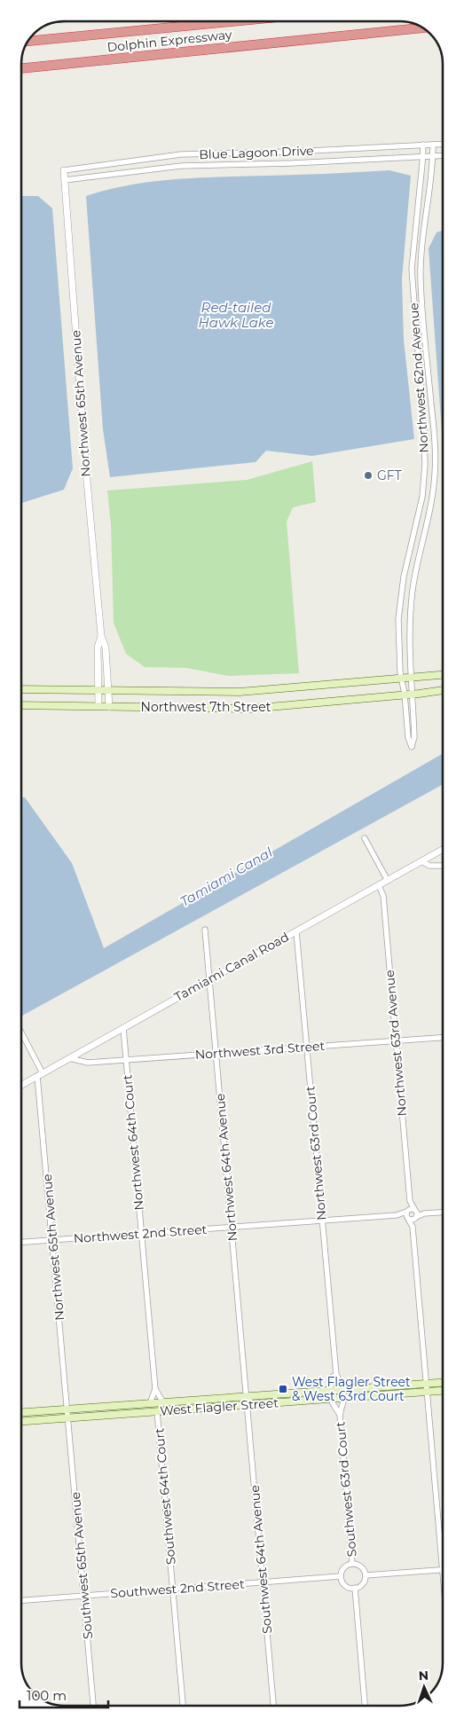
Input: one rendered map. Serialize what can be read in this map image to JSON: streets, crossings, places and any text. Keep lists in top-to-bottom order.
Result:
{
  "streets": {
    "highway": ["Dolphin Expressway"],
    "main road": ["Northwest 7th Street", "West Flagler Street"],
    "street": [
      "Blue Lagoon Drive",
      "Northwest 62nd Avenue",
      "Northwest 65th Avenue",
      "Tamiami Canal Road",
      "Northwest 63rd Avenue",
      "Northwest 3rd Street",
      "Northwest 64th Court",
      "Northwest 63rd Court",
      "Northwest 64th Avenue",
      "Northwest 2nd Street",
      "Southwest 63rd Court",
      "Southwest 64th Court",
      "Southwest 64th Avenue",
      "Southwest 65th Avenue",
      "Southwest 2nd Street"
    ]
  },
  "crossings": [
    ["Blue Lagoon Drive", "Northwest 62nd Avenue"],
    ["Blue Lagoon Drive", "Northwest 65th Avenue"],
    ["Northwest 62nd Avenue", "Northwest 7th Street"],
    ["Northwest 65th Avenue", "Northwest 7th Street"],
    ["Northwest 65th Avenue", "Tamiami Canal Road"],
    ["Northwest 65th Avenue", "Northwest 2nd Street"],
    ["Northwest 65th Avenue", "West Flagler Street"],
    ["Northwest 65th Avenue", "Southwest 65th Avenue"],
    ["Tamiami Canal Road", "Northwest 63rd Avenue"],
    ["Tamiami Canal Road", "Northwest 3rd Street"],
    ["Tamiami Canal Road", "Northwest 64th Court"],
    ["Tamiami Canal Road", "Northwest 63rd Court"],
    ["Tamiami Canal Road", "Northwest 64th Avenue"],
    ["Northwest 63rd Avenue", "Northwest 3rd Street"],
    ["Northwest 63rd Avenue", "Northwest 2nd Street"],
    ["Northwest 3rd Street", "Northwest 64th Court"],
    ["Northwest 3rd Street", "Northwest 63rd Court"],
    ["Northwest 3rd Street", "Northwest 64th Avenue"],
    ["Northwest 64th Court", "Northwest 2nd Street"],
    ["Northwest 64th Court", "West Flagler Street"],
    ["Northwest 63rd Court", "Northwest 2nd Street"],
    ["Northwest 63rd Court", "West Flagler Street"],
    ["Northwest 64th Avenue", "Northwest 2nd Street"],
    ["Northwest 64th Avenue", "West Flagler Street"],
    ["Northwest 64th Avenue", "Southwest 64th Avenue"],
    ["West Flagler Street", "Southwest 63rd Court"],
    ["West Flagler Street", "Southwest 64th Court"],
    ["West Flagler Street", "Southwest 64th Avenue"],
    ["West Flagler Street", "Southwest 65th Avenue"],
    ["Southwest 63rd Court", "Southwest 2nd Street"],
    ["Southwest 64th Court", "Southwest 2nd Street"],
    ["Southwest 64th Avenue", "Southwest 2nd Street"],
    ["Southwest 65th Avenue", "Southwest 2nd Street"]
  ],
  "water": ["Red-tailed Hawk Lake", "Tamiami Canal"],
  "places": {
    "other": ["GFT"],
    "transit": ["West Flagler Street & West 63rd Court"]
  },
  "scale_bar": "100 m",
  "north": "top"
}
